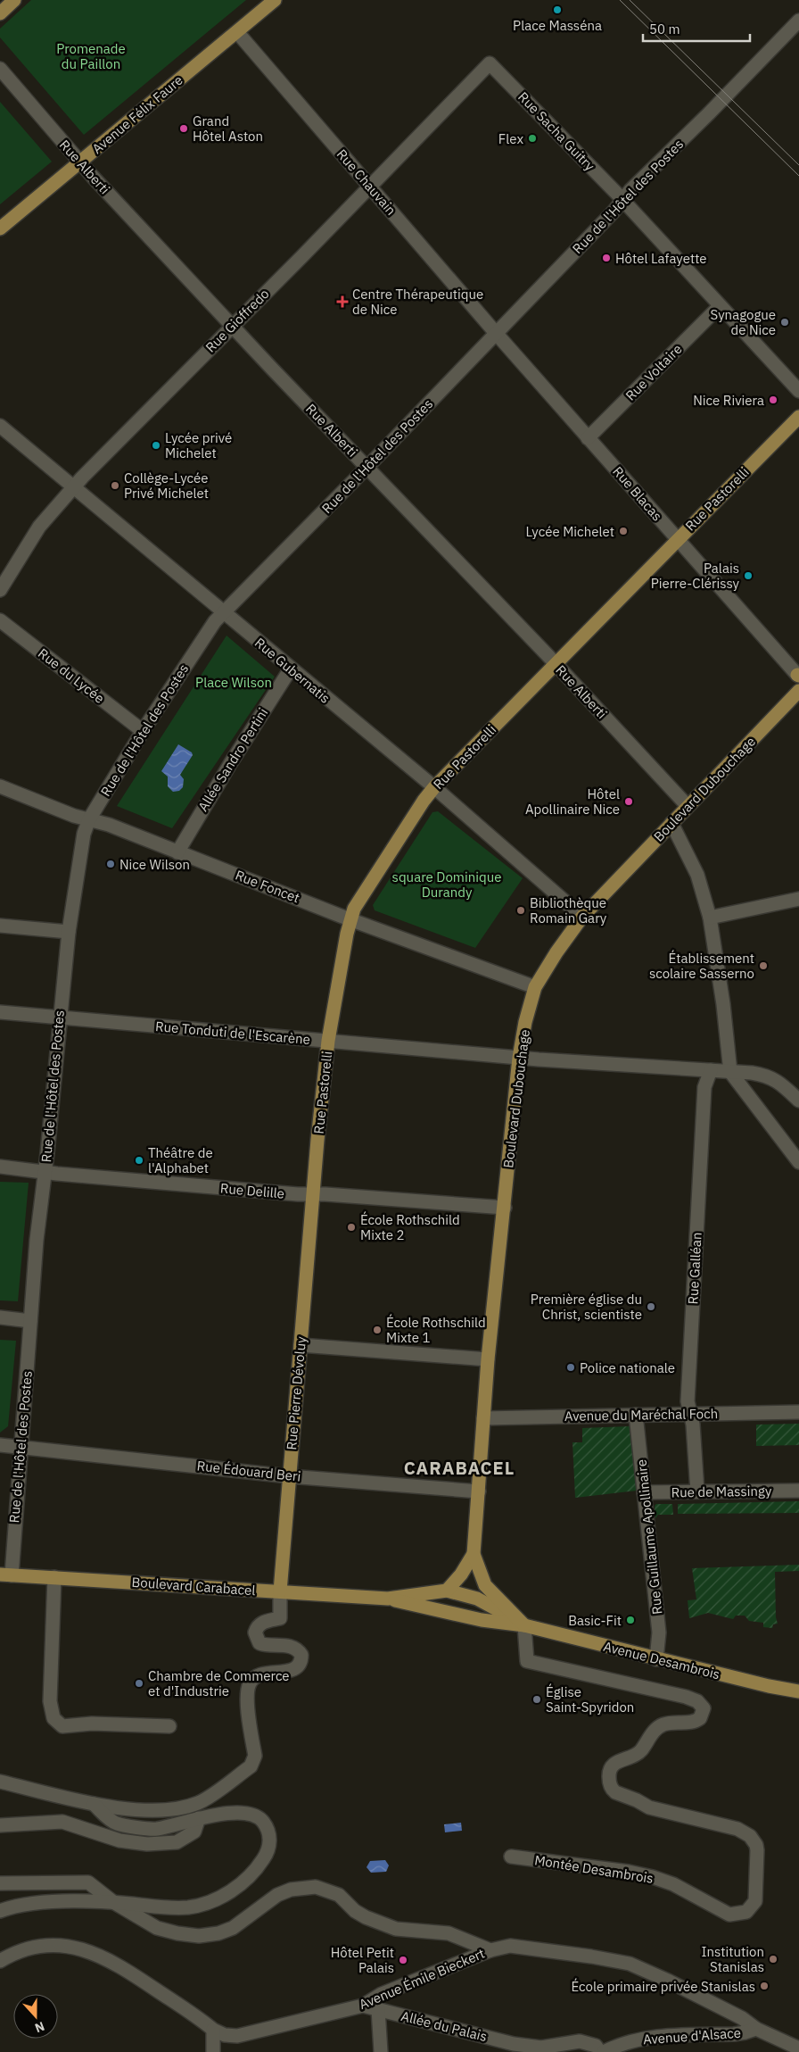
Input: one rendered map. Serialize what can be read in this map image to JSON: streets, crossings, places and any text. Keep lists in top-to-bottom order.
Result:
{
  "streets": {
    "main road": [
      "Avenue Félix Faure",
      "Rue Pastorelli",
      "Boulevard Dubouchage",
      "Rue Pierre Dévoluy",
      "Boulevard Carabacel",
      "Avenue Desambrois"
    ],
    "street": [
      "Rue Sacha Guitry",
      "Rue Alberti",
      "Rue Chauvain",
      "Rue de l'Hôtel des Postes",
      "Rue Gioffredo",
      "Rue Voltaire",
      "Rue Blacas",
      "Rue Gubernatis",
      "Rue du Lycée",
      "Allée Sandro Pertini",
      "Rue Foncet",
      "Rue Tonduti de l'Escarène",
      "Rue Delille",
      "Rue Galléan",
      "Avenue du Maréchal Foch",
      "Rue Édouard Beri",
      "Rue de Massingy",
      "Rue Guillaume Apollinaire",
      "Montée Desambrois",
      "Avenue Émile Bieckert",
      "Allée du Palais",
      "Avenue d'Alsace"
    ]
  },
  "crossings": [
    ["Avenue Félix Faure", "Rue Alberti"],
    ["Avenue Félix Faure", "Rue Chauvain"],
    ["Rue Sacha Guitry", "Rue de l'Hôtel des Postes"],
    ["Rue Sacha Guitry", "Rue Gioffredo"],
    ["Rue Sacha Guitry", "Rue Voltaire"],
    ["Rue Alberti", "Rue de l'Hôtel des Postes"],
    ["Rue Alberti", "Rue Gioffredo"],
    ["Rue Alberti", "Rue Pastorelli"],
    ["Rue Alberti", "Boulevard Dubouchage"],
    ["Rue Chauvain", "Rue de l'Hôtel des Postes"],
    ["Rue Chauvain", "Rue Gioffredo"],
    ["Rue Chauvain", "Rue Blacas"],
    ["Rue de l'Hôtel des Postes", "Rue Blacas"],
    ["Rue de l'Hôtel des Postes", "Rue Gubernatis"],
    ["Rue de l'Hôtel des Postes", "Rue du Lycée"],
    ["Rue de l'Hôtel des Postes", "Rue Foncet"],
    ["Rue de l'Hôtel des Postes", "Rue Tonduti de l'Escarène"],
    ["Rue de l'Hôtel des Postes", "Rue Delille"],
    ["Rue de l'Hôtel des Postes", "Rue Édouard Beri"],
    ["Rue de l'Hôtel des Postes", "Boulevard Carabacel"],
    ["Rue Gioffredo", "Rue Gubernatis"],
    ["Rue Voltaire", "Rue Blacas"],
    ["Rue Blacas", "Rue Pastorelli"],
    ["Rue Pastorelli", "Rue Gubernatis"],
    ["Rue Pastorelli", "Rue Foncet"],
    ["Rue Pastorelli", "Rue Tonduti de l'Escarène"],
    ["Rue Pastorelli", "Rue Delille"],
    ["Rue Pastorelli", "Rue Pierre Dévoluy"],
    ["Rue Gubernatis", "Allée Sandro Pertini"],
    ["Rue Gubernatis", "Boulevard Dubouchage"],
    ["Allée Sandro Pertini", "Rue Foncet"],
    ["Boulevard Dubouchage", "Rue Foncet"],
    ["Boulevard Dubouchage", "Rue Tonduti de l'Escarène"],
    ["Boulevard Dubouchage", "Rue Delille"],
    ["Boulevard Dubouchage", "Avenue du Maréchal Foch"],
    ["Boulevard Dubouchage", "Rue Édouard Beri"],
    ["Boulevard Dubouchage", "Boulevard Carabacel"],
    ["Boulevard Dubouchage", "Avenue Desambrois"],
    ["Boulevard Dubouchage", "Montée Desambrois"],
    ["Rue Tonduti de l'Escarène", "Rue Galléan"],
    ["Rue Delille", "Rue Pierre Dévoluy"],
    ["Rue Galléan", "Avenue du Maréchal Foch"],
    ["Rue Galléan", "Rue de Massingy"],
    ["Rue Pierre Dévoluy", "Rue Édouard Beri"],
    ["Rue Pierre Dévoluy", "Boulevard Carabacel"],
    ["Avenue du Maréchal Foch", "Rue Guillaume Apollinaire"],
    ["Rue de Massingy", "Rue Guillaume Apollinaire"],
    ["Rue Guillaume Apollinaire", "Avenue Desambrois"],
    ["Boulevard Carabacel", "Avenue Desambrois"],
    ["Boulevard Carabacel", "Montée Desambrois"],
    ["Avenue Desambrois", "Montée Desambrois"],
    ["Avenue Émile Bieckert", "Allée du Palais"],
    ["Avenue Émile Bieckert", "Avenue d'Alsace"],
    ["Allée du Palais", "Avenue d'Alsace"]
  ],
  "districts": ["CARABACEL"],
  "parks": ["Promenade du Paillon", "Place Wilson", "square Dominique Durandy"],
  "places": {
    "other": [
      "Place Masséna",
      "Grand Hôtel Aston",
      "Flex",
      "Hôtel Lafayette",
      "Synagogue de Nice",
      "Nice Riviera",
      "Lycée privé Michelet",
      "Collège-Lycée Privé Michelet",
      "Lycée Michelet",
      "Palais Pierre-Clérissy",
      "Hôtel Apollinaire Nice",
      "Nice Wilson",
      "Bibliothèque Romain Gary",
      "Établissement scolaire Sasserno",
      "Théâtre de l'Alphabet",
      "École Rothschild Mixte 2",
      "Première église du Christ, scientiste",
      "École Rothschild Mixte 1",
      "Police nationale",
      "Basic-Fit",
      "Chambre de Commerce et d'Industrie",
      "Église Saint-Spyridon",
      "Institution Stanislas",
      "Hôtel Petit Palais",
      "École primaire privée Stanislas"
    ],
    "health": ["Centre Thérapeutique de Nice"]
  },
  "scale_bar": "50 m",
  "north": "bottom"
}
